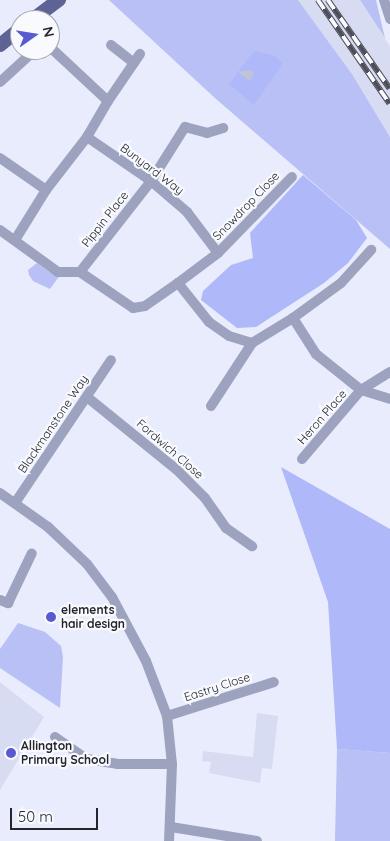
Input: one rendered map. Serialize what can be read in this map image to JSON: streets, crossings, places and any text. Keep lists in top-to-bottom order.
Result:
{
  "streets": {
    "street": [
      "Bunyard Way",
      "Snowdrop Close",
      "Pippin Place",
      "Heron Place",
      "Blackmanstone Way",
      "Fordwich Close",
      "Eastry Close"
    ]
  },
  "crossings": [
    ["Bunyard Way", "Snowdrop Close"],
    ["Bunyard Way", "Pippin Place"],
    ["Blackmanstone Way", "Fordwich Close"]
  ],
  "places": ["elements hair design", "Allington Primary School"],
  "scale_bar": "50 m",
  "north": "right"
}
